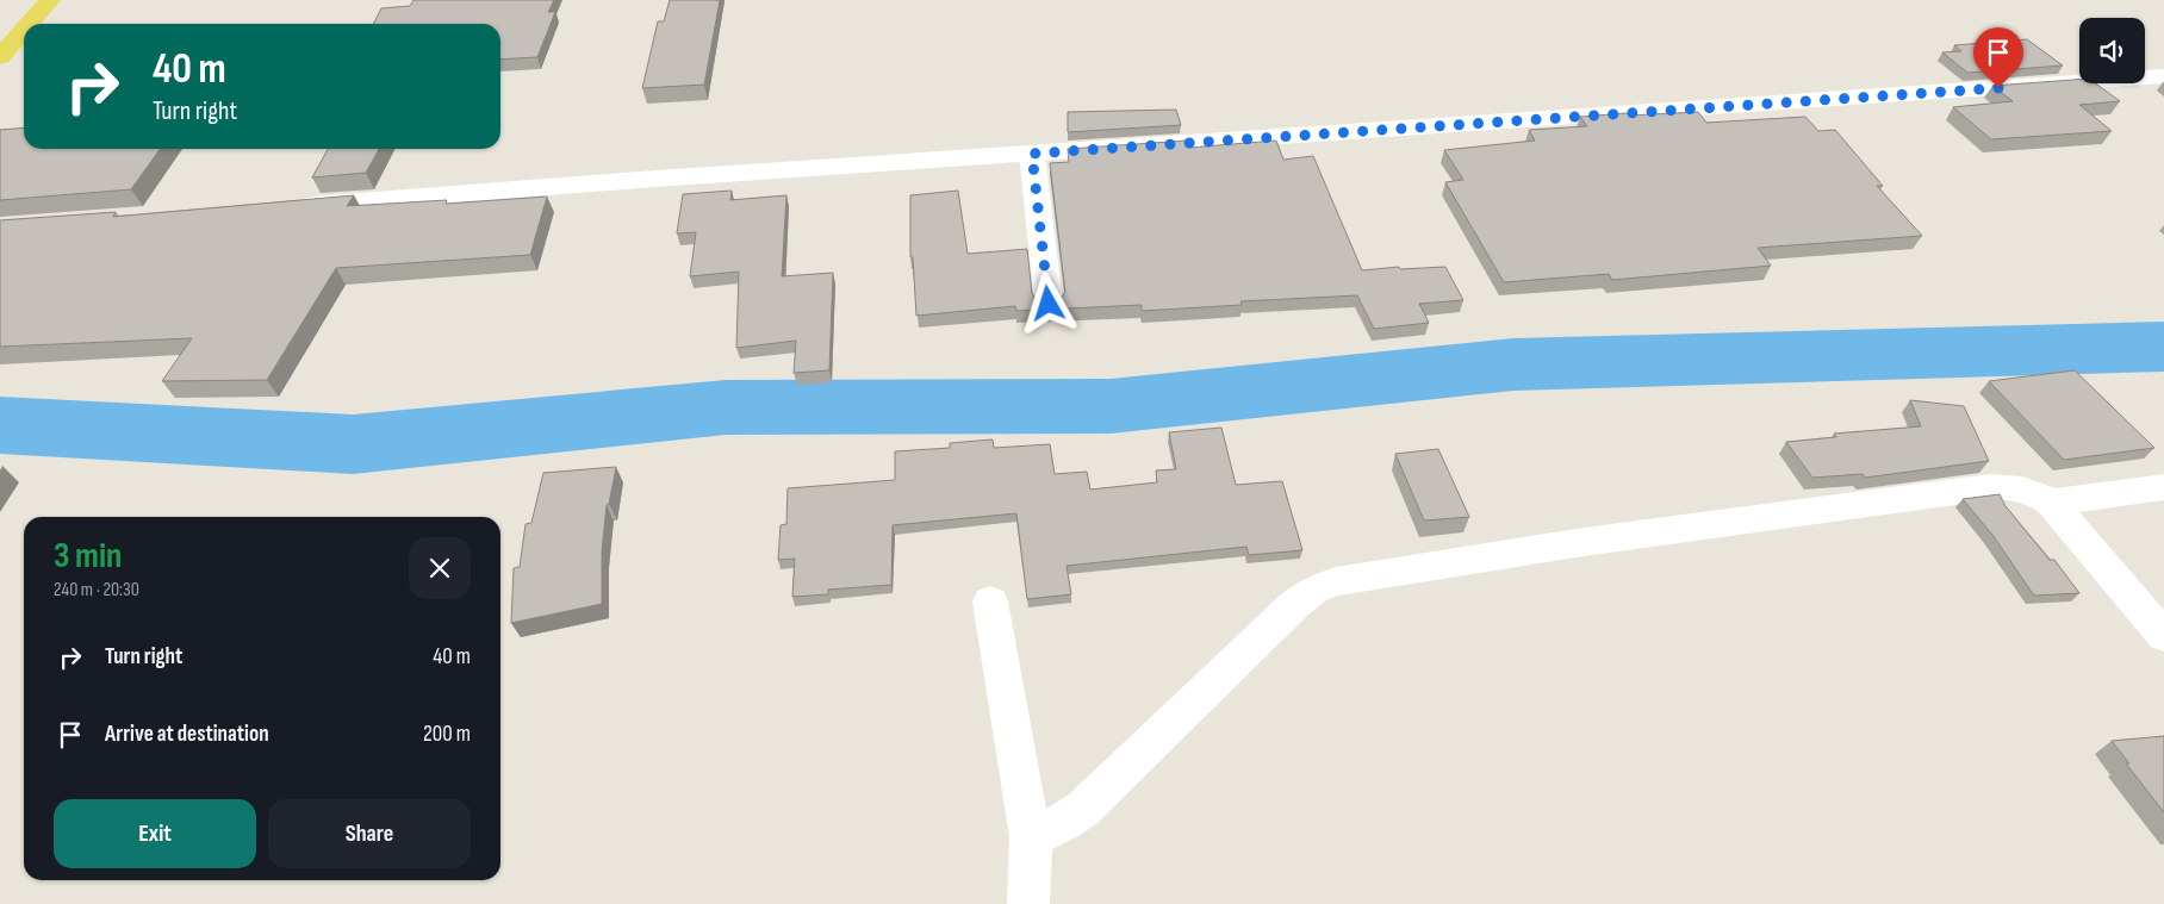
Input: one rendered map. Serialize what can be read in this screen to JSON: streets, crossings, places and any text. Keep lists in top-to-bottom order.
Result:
{
  "page": {
    "turn": ["40 m", "Turn right"],
    "heading": ["3 min", "240 m · 20:30"],
    "list": [
      {
        "name": "Turn right",
        "value": "40 m"
      },
      {
        "name": "Arrive at destination",
        "value": "200 m"
      }
    ],
    "buttons": ["Exit", "Share"]
  }
}
